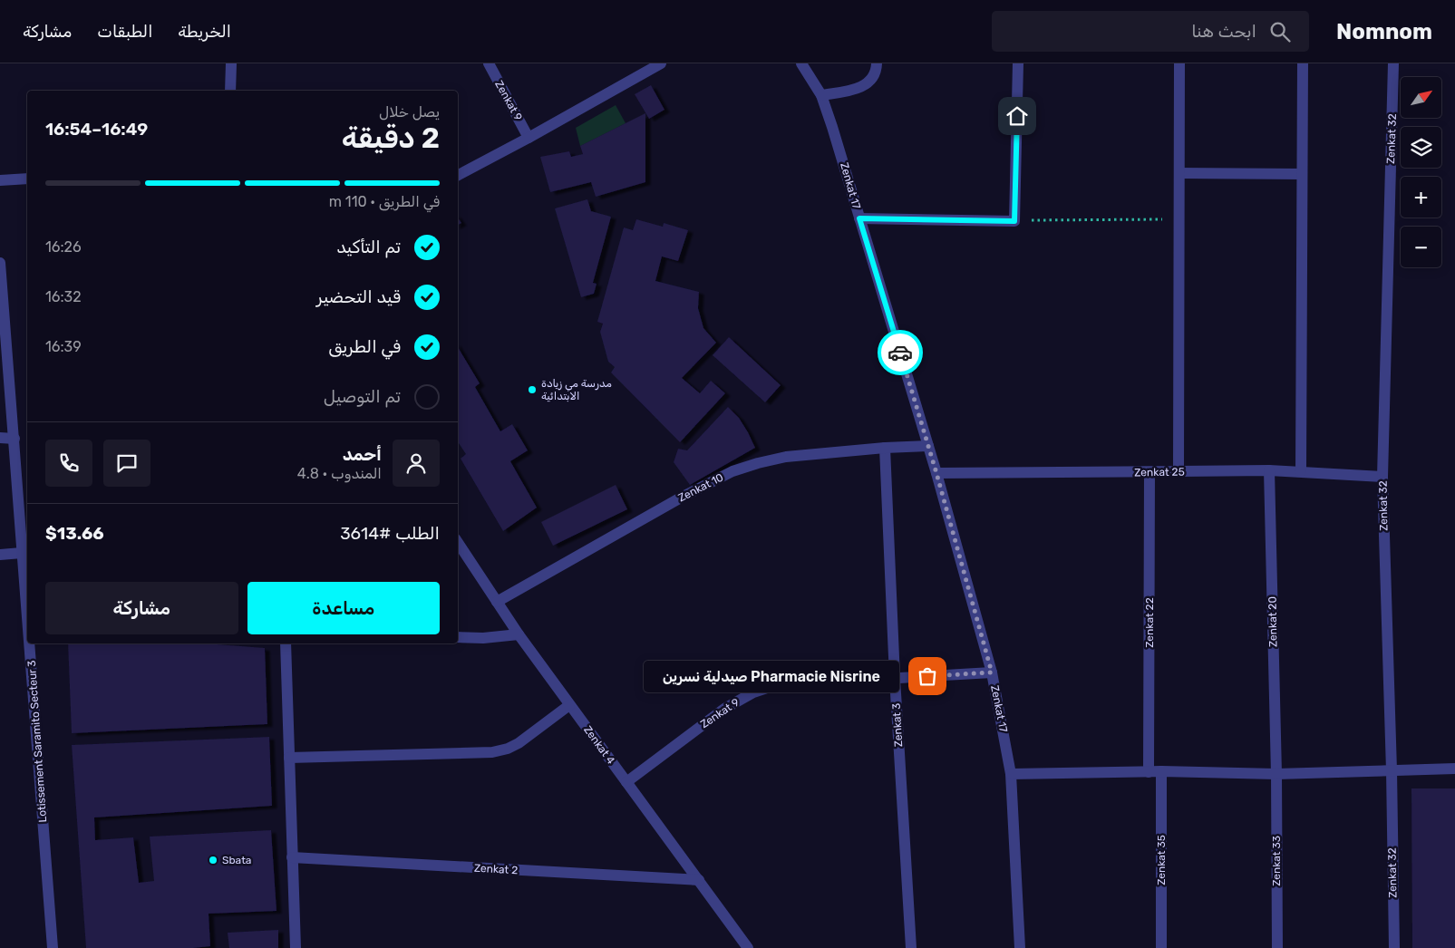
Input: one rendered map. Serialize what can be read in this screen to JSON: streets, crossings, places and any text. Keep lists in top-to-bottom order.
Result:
{
  "streets": {
    "street": [
      "Zenkat 9",
      "Zenkat 32",
      "Zenkat 17",
      "Zenkat 25",
      "Zenkat 10",
      "Zenkat 20",
      "Zenkat 22",
      "Zenkat 3",
      "Lotissement Saramito Secteur 3",
      "Zenkat 4",
      "Zenkat 35",
      "Zenkat 33",
      "Zenkat 2"
    ]
  },
  "crossings": [
    ["Zenkat 9", "Zenkat 17"],
    ["Zenkat 9", "Zenkat 3"],
    ["Zenkat 9", "Zenkat 4"],
    ["Zenkat 32", "Zenkat 25"],
    ["Zenkat 17", "Zenkat 25"],
    ["Zenkat 17", "Zenkat 10"],
    ["Zenkat 25", "Zenkat 20"],
    ["Zenkat 25", "Zenkat 22"],
    ["Zenkat 10", "Zenkat 3"],
    ["Zenkat 10", "Zenkat 4"],
    ["Zenkat 20", "Zenkat 33"],
    ["Zenkat 4", "Zenkat 2"]
  ],
  "places": ["مدرسة مي زيادة الابتدائية", "Pharmacie Nisrine صيدلية نسرين", "Sbata"],
  "north": "top right",
  "page": {
    "header": "Nomnom",
    "search": "ابحث هنا",
    "nav": ["الخريطة", "الطبقات", "مشاركة"],
    "map_buttons": ["+", "−"],
    "heading": ["2 دقيقة", "يصل خلال", "16:49–16:54"],
    "panel": [
      "أحمد",
      "المندوب · 4.8",
      "الطلب #3614",
      "$13.66"
    ],
    "bar": "في الطريق · 110 m",
    "list": [
      ["تم التأكيد", "16:26"],
      ["قيد التحضير", "16:32"],
      ["في الطريق", "16:39"],
      "تم التوصيل"
    ],
    "buttons": ["مساعدة", "مشاركة"],
    "bubble": "Pharmacie Nisrine صيدلية نسرين"
  }
}
